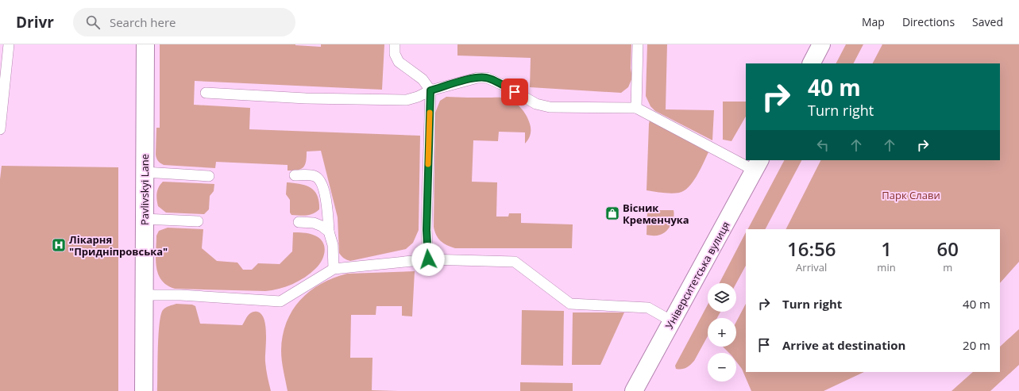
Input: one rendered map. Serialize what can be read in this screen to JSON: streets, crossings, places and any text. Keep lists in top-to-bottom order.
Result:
{
  "streets": {
    "street": ["Pavlivskyi Lane", "Університетська вулиця"]
  },
  "parks": ["Парк Слави"],
  "places": {
    "shop": ["Вісник Кременчука"],
    "hospital": ["Лікарня \"Придніпровська\""]
  },
  "page": {
    "header": "Drivr",
    "search": "Search here",
    "nav": ["Map", "Directions", "Saved"],
    "turn": ["40 m", "Turn right"],
    "eta": [
      "16:56",
      "Arrival",
      "1",
      "min",
      "60",
      "m"
    ],
    "map_buttons": ["+", "−"],
    "list": [
      {
        "name": "Turn right",
        "value": "40 m"
      },
      {
        "name": "Arrive at destination",
        "value": "20 m"
      }
    ]
  }
}
